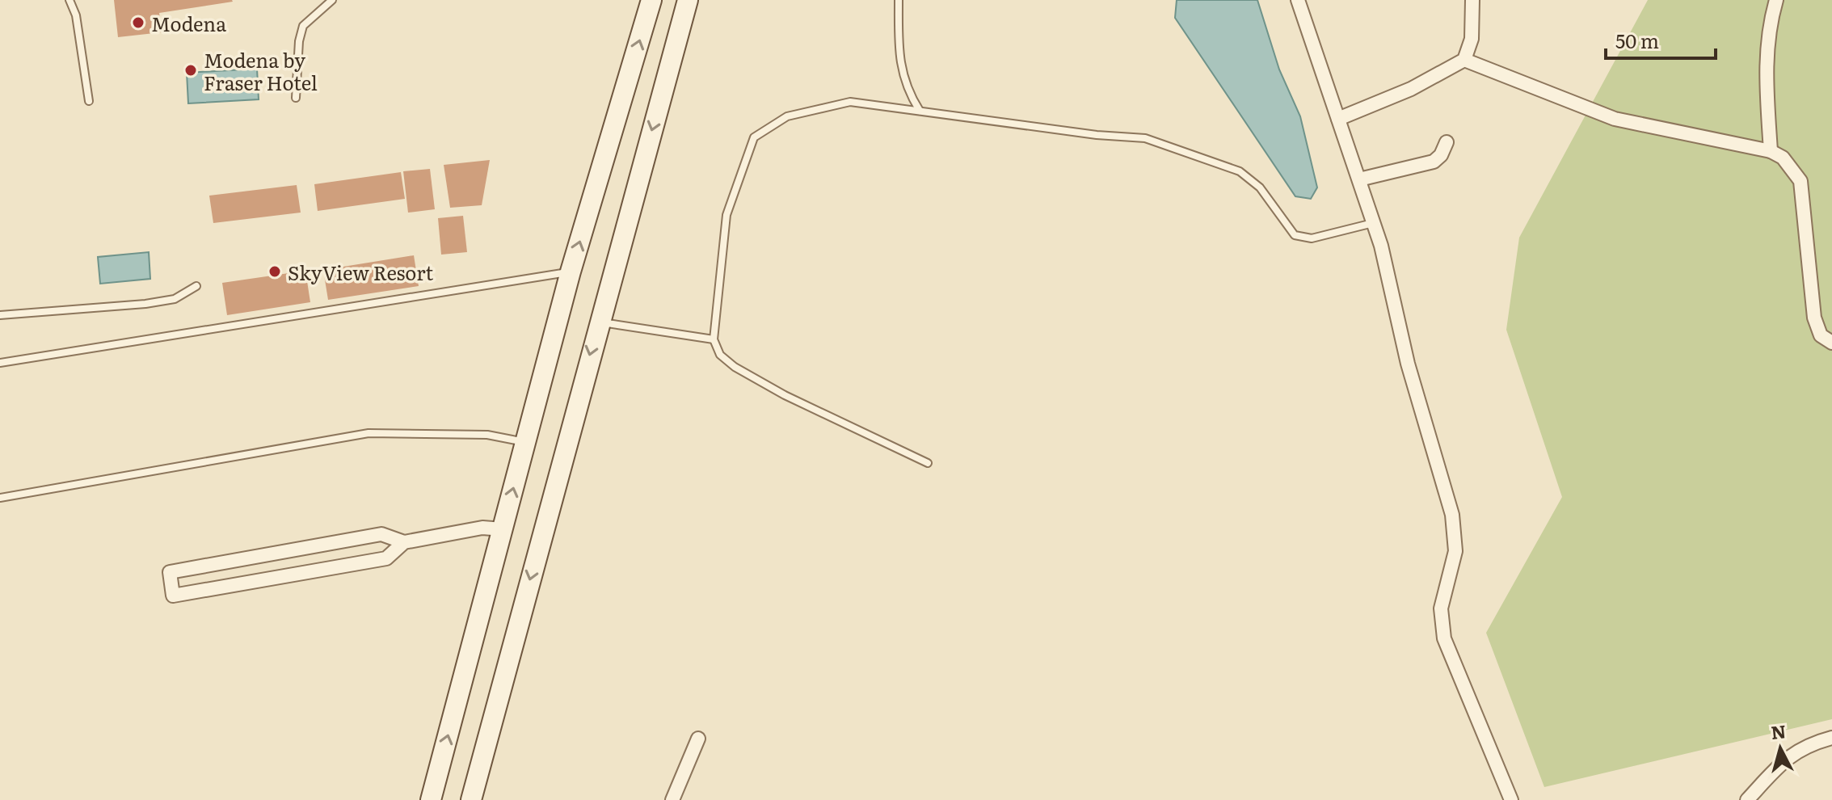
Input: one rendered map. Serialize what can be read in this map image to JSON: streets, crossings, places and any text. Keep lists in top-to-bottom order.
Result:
{
  "places": ["Modena", "Modena by Fraser Hotel", "SkyView Resort"],
  "scale_bar": "50 m",
  "north": "top"
}
